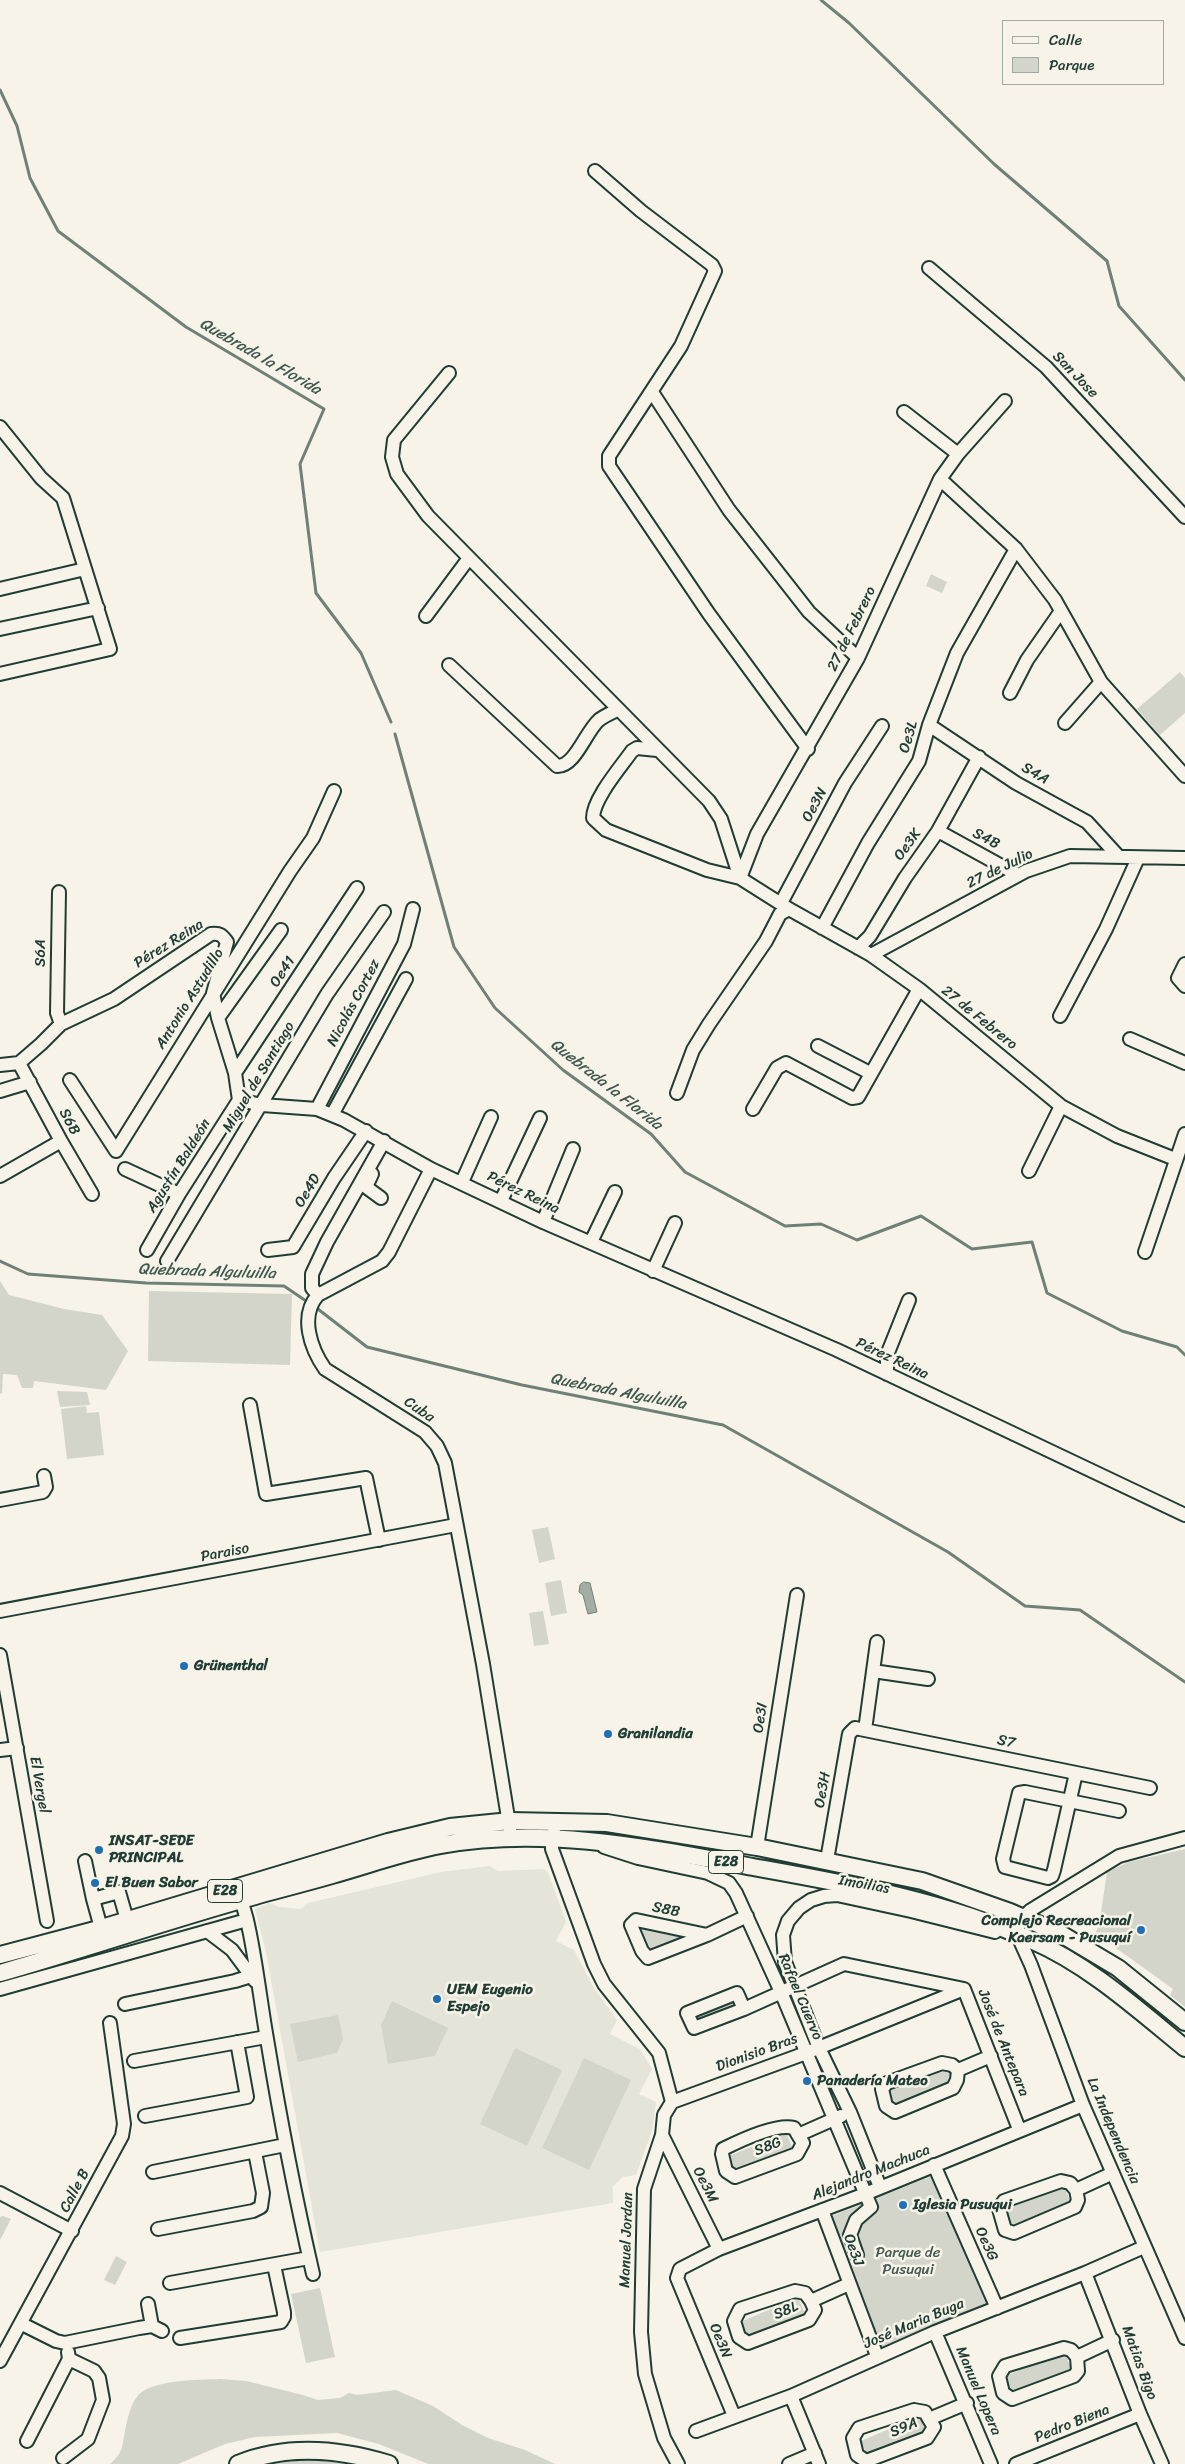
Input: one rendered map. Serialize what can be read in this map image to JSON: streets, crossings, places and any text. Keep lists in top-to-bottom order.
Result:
{
  "streets": {
    "main road": ["E28"],
    "street": [
      "San Jose",
      "27 de Febrero",
      "Oe3L",
      "S4A",
      "Oe3N",
      "S4B",
      "Oe3K",
      "27 de Julio",
      "Pérez Reina",
      "S6A",
      "Oe41",
      "Antonio Astudillo",
      "Nicolás Cortez",
      "Miguel de Santiago",
      "S6B",
      "Agustín Baldeón",
      "Oe4D",
      "Cuba",
      "Paraiso",
      "Oe3I",
      "S7",
      "El Vergel",
      "Oe3H",
      "Imoilias",
      "S8B",
      "Rafael Cuervo",
      "José de Antepara",
      "Dionisio Bras",
      "La Independencia",
      "S8G",
      "Alejandro Machuca",
      "Oe3M",
      "Calle B",
      "Manuel Jordan",
      "Oe3G",
      "Oe3J",
      "S8L",
      "José Maria Buga",
      "Matias Bigo",
      "Manuel Lopera",
      "Pedro Biena",
      "S9A"
    ]
  },
  "crossings": [
    ["27 de Febrero", "Oe3L"],
    ["27 de Febrero", "Oe3N"],
    ["27 de Febrero", "Oe3K"],
    ["27 de Febrero", "27 de Julio"],
    ["Oe3L", "S4A"],
    ["S4A", "Oe3K"],
    ["S4A", "27 de Julio"],
    ["Oe3N", "Alejandro Machuca"],
    ["Oe3N", "José Maria Buga"],
    ["S4B", "Oe3K"],
    ["S4B", "27 de Julio"],
    ["Pérez Reina", "S6A"],
    ["Pérez Reina", "Oe41"],
    ["Pérez Reina", "Antonio Astudillo"],
    ["Pérez Reina", "Nicolás Cortez"],
    ["Pérez Reina", "Miguel de Santiago"],
    ["Pérez Reina", "S6B"],
    ["Pérez Reina", "Agustín Baldeón"],
    ["Pérez Reina", "Oe4D"],
    ["Cuba", "Paraiso"],
    ["Cuba", "E28"],
    ["Oe3I", "E28"],
    ["S7", "Oe3H"],
    ["Oe3H", "E28"],
    ["E28", "Imoilias"],
    ["E28", "Rafael Cuervo"],
    ["E28", "La Independencia"],
    ["Imoilias", "José de Antepara"],
    ["Imoilias", "Dionisio Bras"],
    ["Imoilias", "La Independencia"],
    ["Imoilias", "S8G"],
    ["Imoilias", "Alejandro Machuca"],
    ["S8B", "Rafael Cuervo"],
    ["Rafael Cuervo", "José de Antepara"],
    ["Rafael Cuervo", "Dionisio Bras"],
    ["Rafael Cuervo", "S8G"],
    ["Rafael Cuervo", "Alejandro Machuca"],
    ["José de Antepara", "Dionisio Bras"],
    ["José de Antepara", "Alejandro Machuca"],
    ["Dionisio Bras", "Manuel Jordan"],
    ["La Independencia", "Alejandro Machuca"],
    ["La Independencia", "José Maria Buga"],
    ["Alejandro Machuca", "Oe3M"],
    ["Alejandro Machuca", "Oe3G"],
    ["Alejandro Machuca", "Oe3J"],
    ["Oe3M", "Manuel Jordan"],
    ["Oe3G", "José Maria Buga"],
    ["Oe3J", "S8L"],
    ["Oe3J", "José Maria Buga"],
    ["José Maria Buga", "Matias Bigo"],
    ["José Maria Buga", "Manuel Lopera"],
    ["Matias Bigo", "Pedro Biena"],
    ["Manuel Lopera", "S9A"]
  ],
  "water": ["Quebrada la Florida", "Quebrada Alguluilla"],
  "parks": ["Parque de Pusuqui"],
  "places": [
    "Grünenthal",
    "Granilandia",
    "INSAT-SEDE PRINCIPAL",
    "El Buen Sabor",
    "Complejo Recreacional Kaersam - Pusuquí",
    "UEM Eugenio Espejo",
    "Panadería Mateo",
    "Iglesia Pusuqui"
  ],
  "legend": ["Calle", "Parque"]
}
